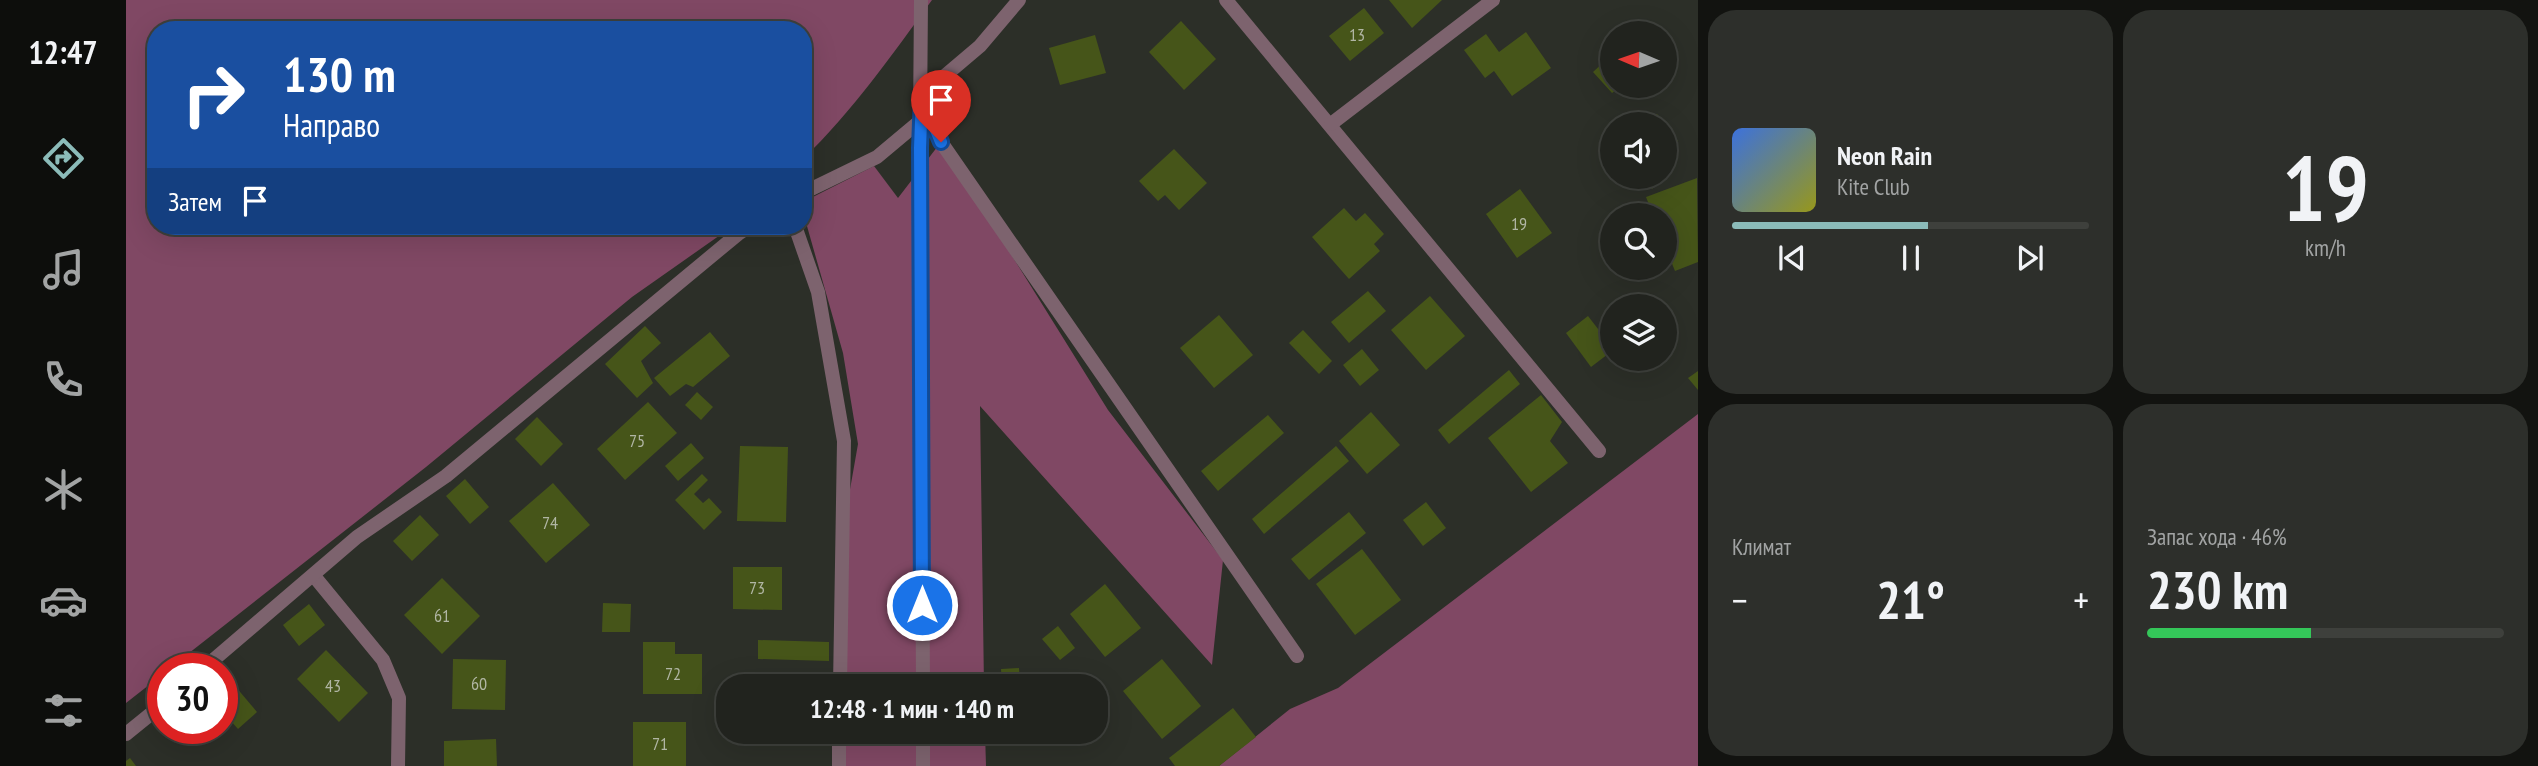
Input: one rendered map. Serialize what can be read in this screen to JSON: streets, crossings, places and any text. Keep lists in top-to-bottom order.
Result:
{
  "house_numbers": [
    "13",
    "19",
    "75",
    "74",
    "73",
    "61",
    "72",
    "60",
    "43",
    "71"
  ],
  "north": "left",
  "page": {
    "tabs": "12:47",
    "tile": [
      ["19", "km/h"],
      "Климат",
      ["Запас хода · 46%", "230 km"]
    ],
    "turn": ["130 m", "Направо"],
    "song": ["Neon Rain", "Kite Club"],
    "then": "Затем",
    "heat": ["−", "21°", "+"],
    "limit": "30",
    "trip": "12:48 · 1 мин · 140 m"
  }
}
